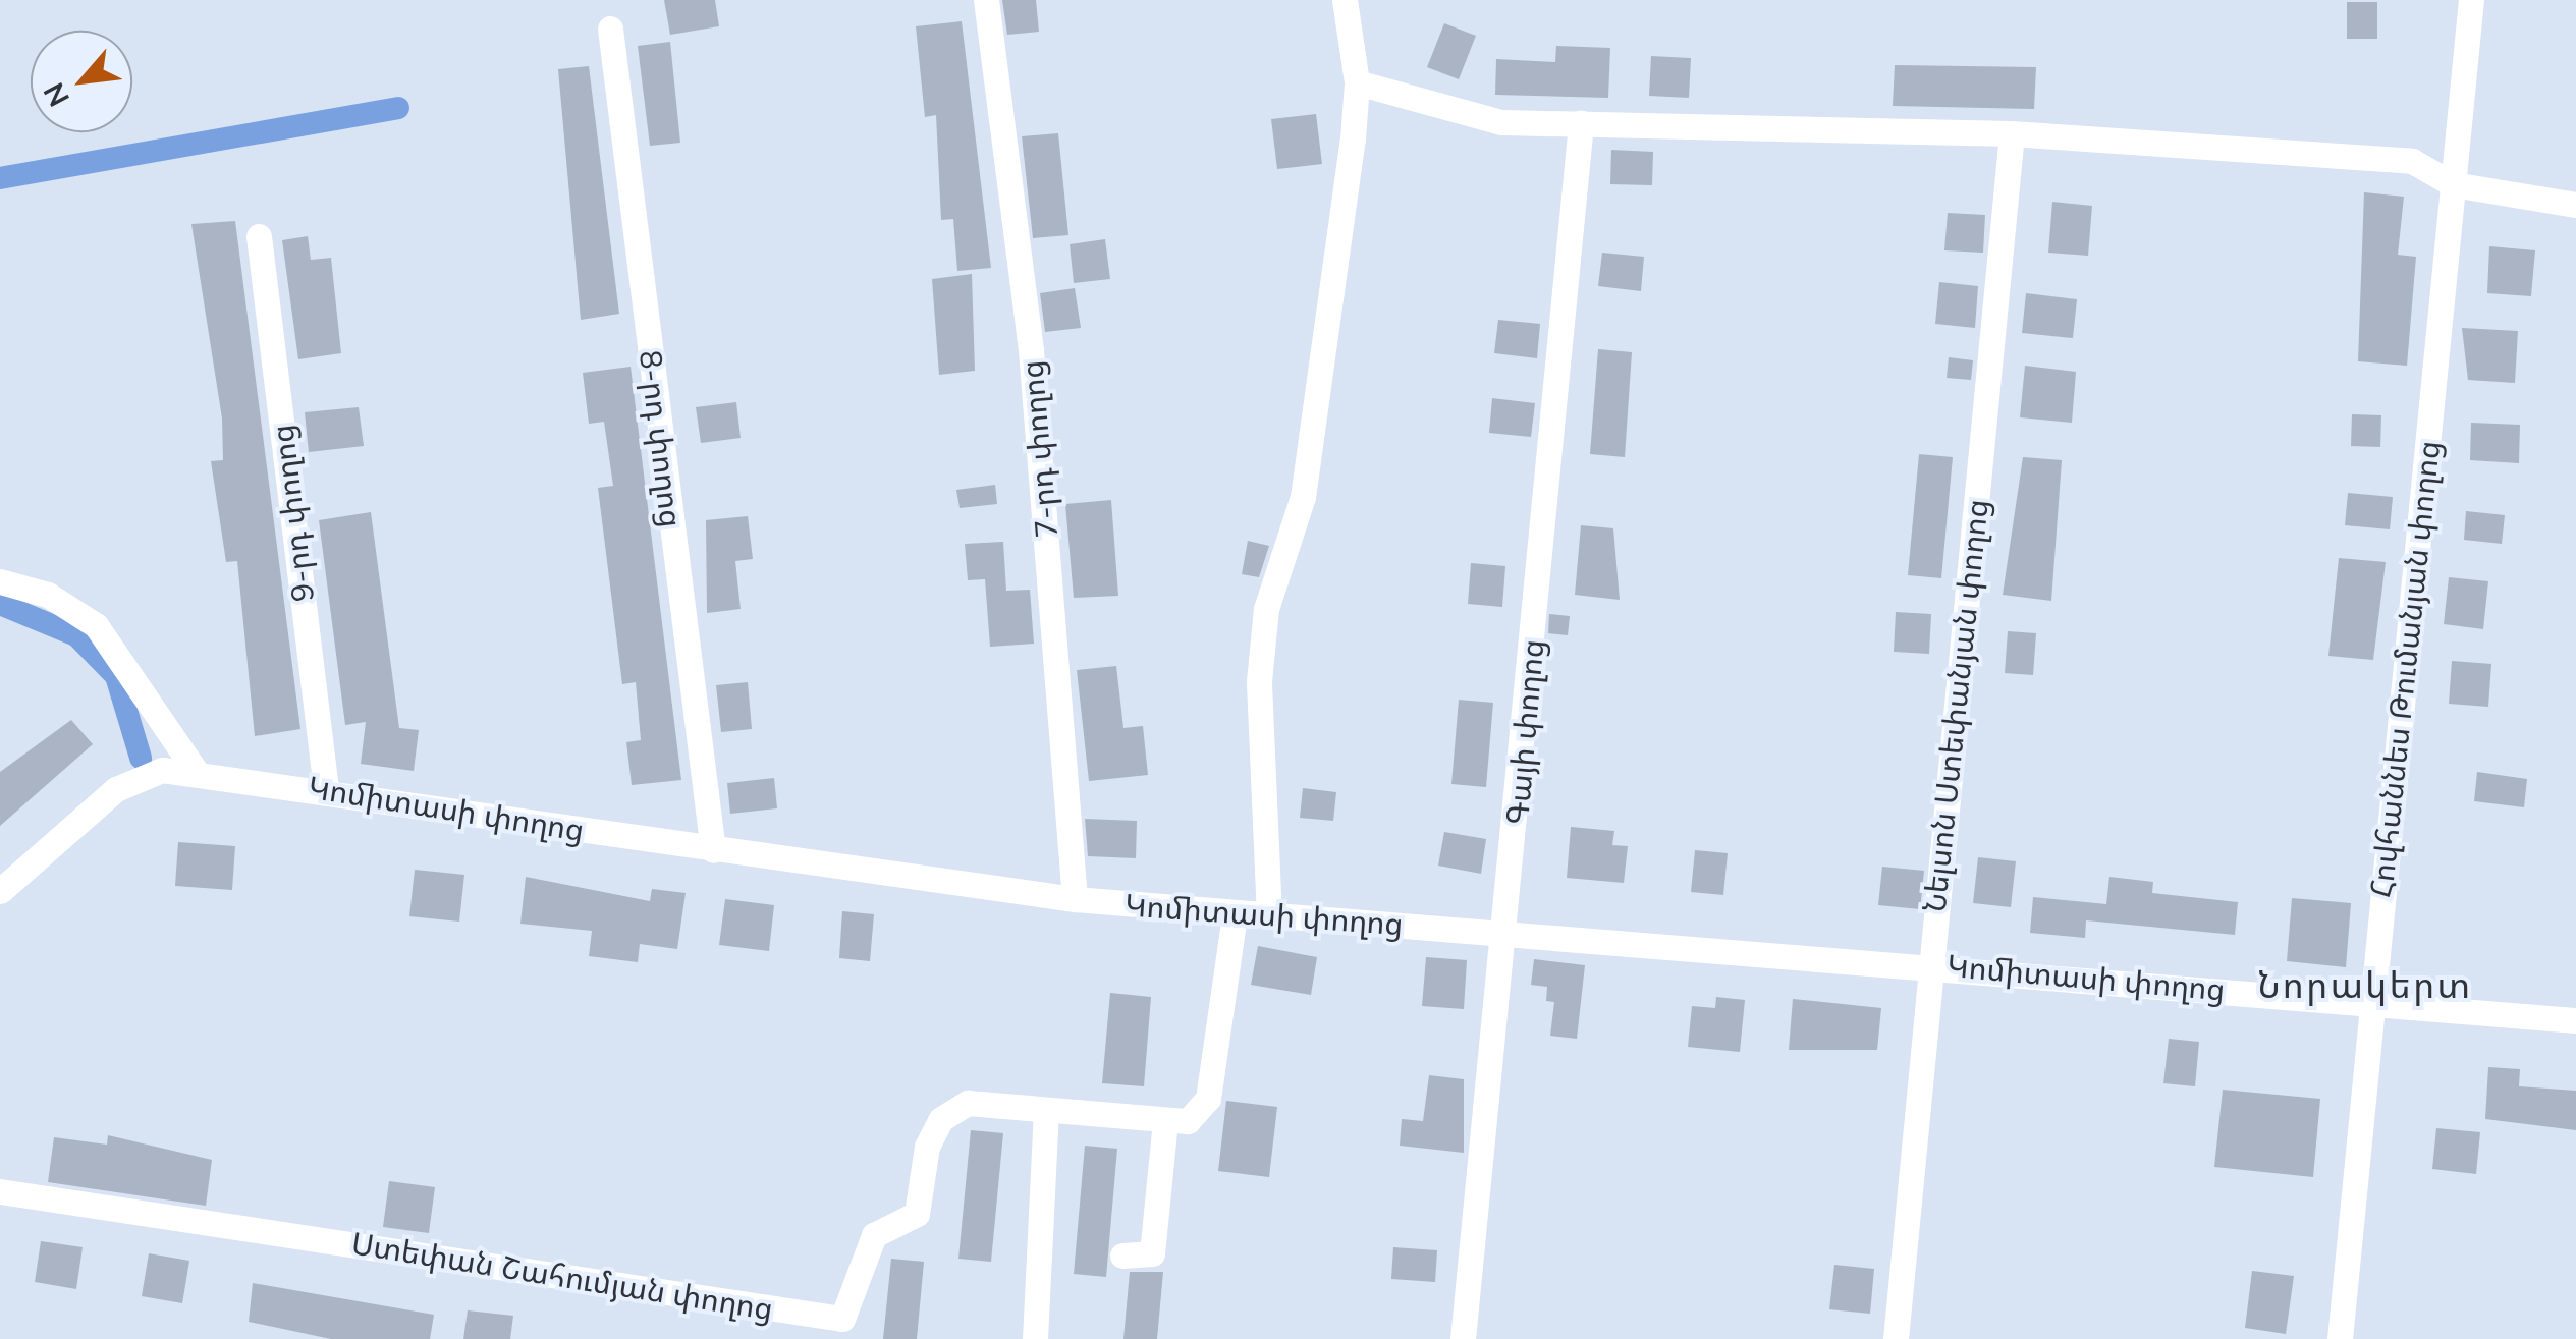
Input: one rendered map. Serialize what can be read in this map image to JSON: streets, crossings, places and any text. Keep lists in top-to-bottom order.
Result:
{
  "streets": {
    "street": [
      "8-րդ փողոց",
      "7-րդ փողոց",
      "9-րդ փողոց",
      "Հովհաննես Թումանյան փողոց",
      "Նելսոն Ստեփանյան փողոց",
      "Գայի փողոց",
      "Կոմիտասի փողոց",
      "Ստեփան Շահումյան փողոց"
    ]
  },
  "crossings": [
    ["8-րդ փողոց", "Կոմիտասի փողոց"],
    ["7-րդ փողոց", "Կոմիտասի փողոց"],
    ["9-րդ փողոց", "Կոմիտասի փողոց"],
    ["Հովհաննես Թումանյան փողոց", "Կոմիտասի փողոց"],
    ["Նելսոն Ստեփանյան փողոց", "Կոմիտասի փողոց"],
    ["Գայի փողոց", "Կոմիտասի փողոց"]
  ],
  "districts": ["Նորակերտ"],
  "north": "bottom left"
}
